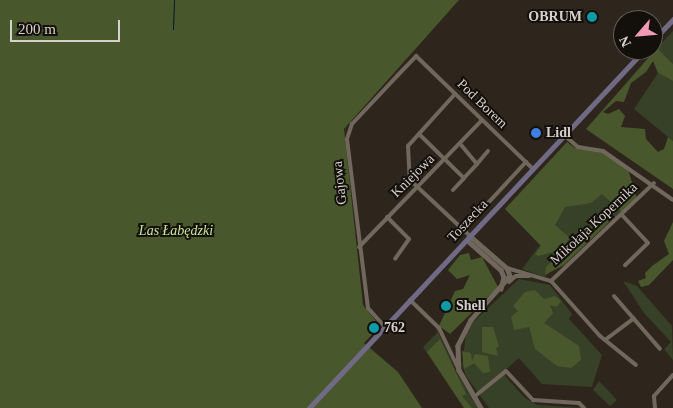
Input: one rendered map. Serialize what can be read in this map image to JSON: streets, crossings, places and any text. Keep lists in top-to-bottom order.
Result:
{
  "streets": {
    "main road": ["Toszecka"],
    "street": [
      "Pod Borem",
      "Kniejowa",
      "Gajowa",
      "Mikołaja Kopernika"
    ]
  },
  "crossings": [
    ["Pod Borem", "Kniejowa"],
    ["Pod Borem", "Gajowa"],
    ["Pod Borem", "Toszecka"],
    ["Kniejowa", "Gajowa"],
    ["Gajowa", "Toszecka"]
  ],
  "parks": ["Las Łabędzki"],
  "places": [
    "OBRUM",
    "Lidl",
    "Shell",
    "762"
  ],
  "scale_bar": "200 m",
  "north": "bottom left"
}
